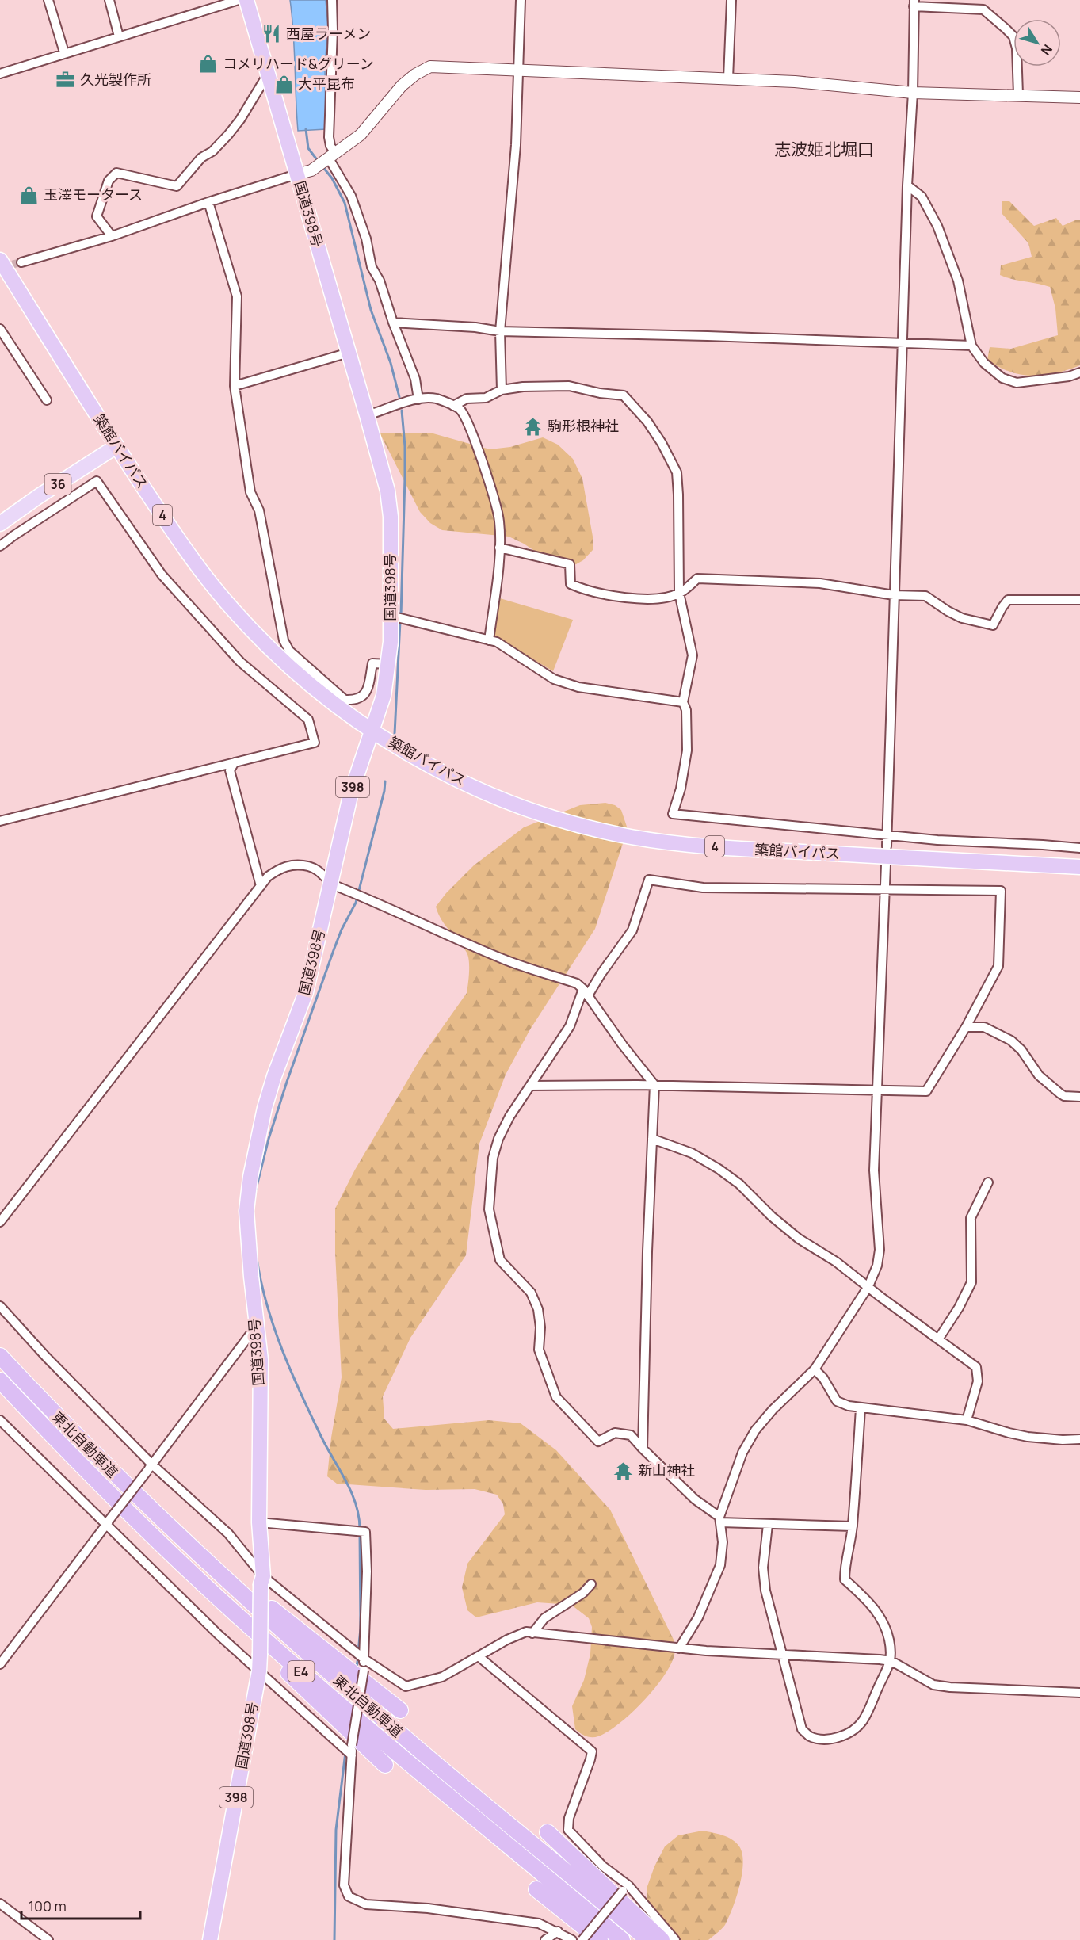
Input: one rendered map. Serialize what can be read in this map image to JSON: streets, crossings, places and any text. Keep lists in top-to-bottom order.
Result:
{
  "streets": {
    "highway": [
      "国道398号",
      "築館バイパス",
      "4",
      "398",
      "東北自動車道",
      "E4"
    ],
    "main road": ["36"]
  },
  "crossings": [
    ["国道398号", "築館バイパス"],
    ["築館バイパス", "36"]
  ],
  "districts": ["志波姫北堀口"],
  "places": {
    "restaurant": ["西屋ラーメン"],
    "shop": ["コメリハード&グリーン", "大平昆布", "玉澤モータース"],
    "office": ["久光製作所"],
    "temple": ["駒形根神社", "新山神社"]
  },
  "scale_bar": "100 m",
  "north": "bottom right"
}
